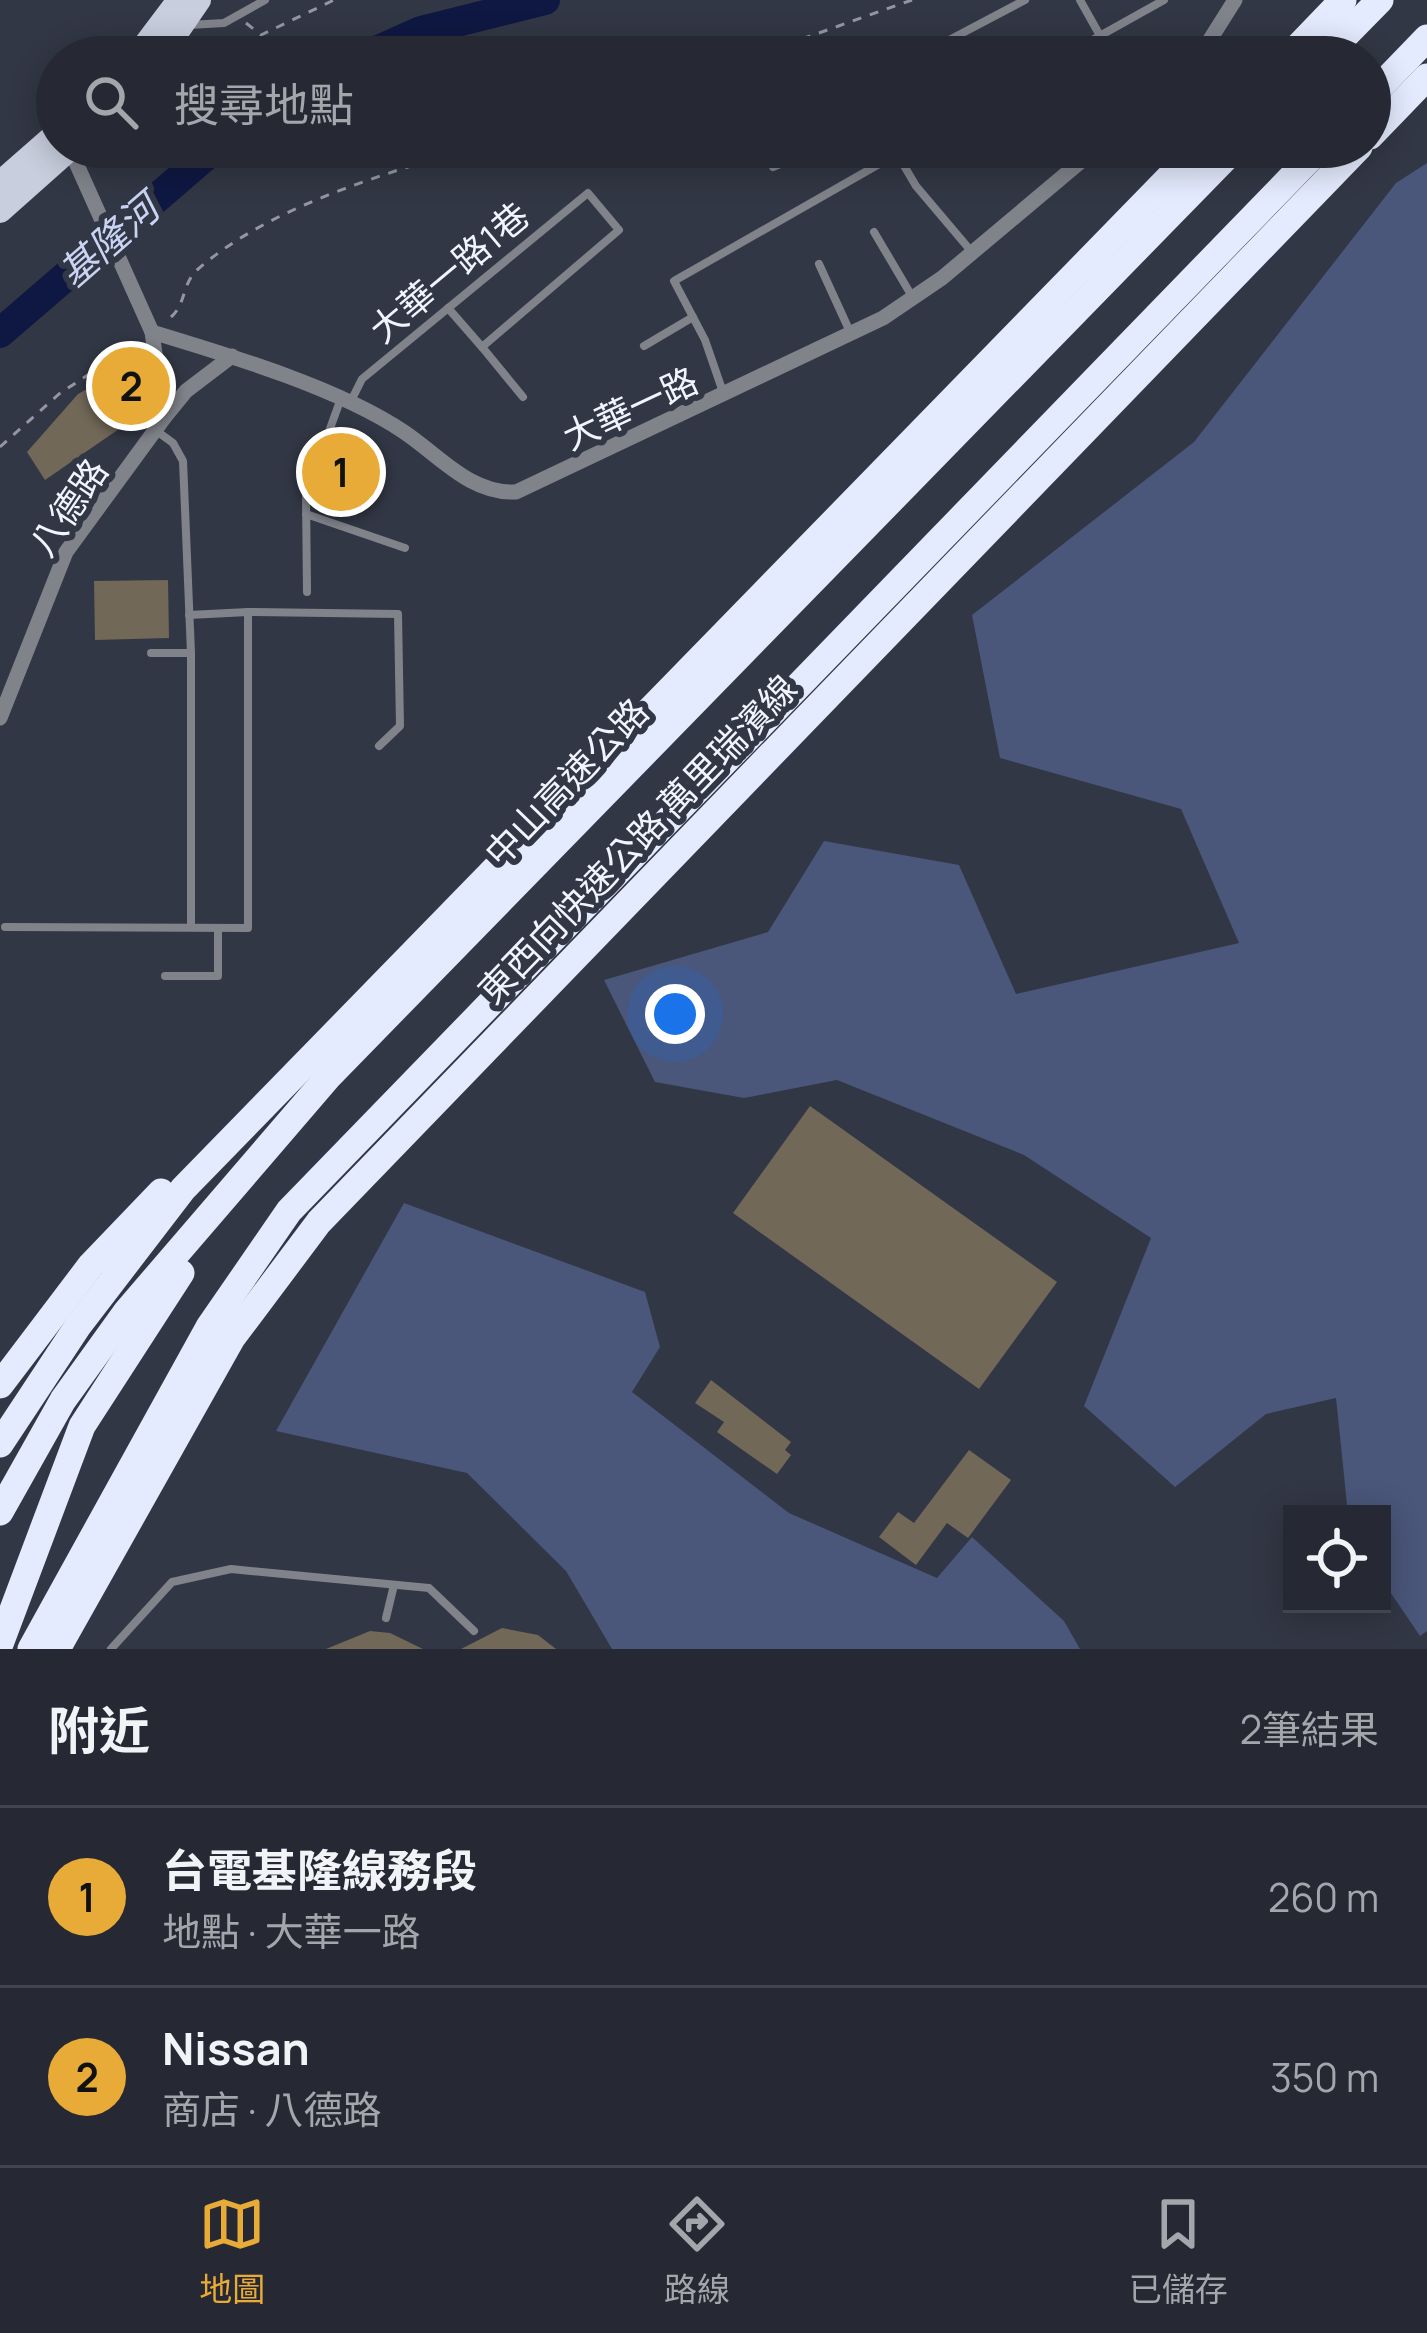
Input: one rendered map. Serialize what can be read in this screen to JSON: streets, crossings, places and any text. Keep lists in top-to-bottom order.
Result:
{
  "streets": {
    "highway": ["中山高速公路", "東西向快速公路 萬里瑞濱線"],
    "street": ["大華一路", "八德路"],
    "lane": ["大華一路1巷"]
  },
  "crossings": [
    ["大華一路1巷", "大華一路"],
    ["大華一路", "八德路"]
  ],
  "water": ["基隆河"],
  "page": {
    "search": "搜尋地點",
    "pins": ["2", "1"],
    "heading": ["附近", "2筆結果"],
    "list": [
      {
        "mark": "1",
        "name": "台電基隆線務段",
        "note": "地點 · 大華一路",
        "value": "260 m"
      },
      {
        "mark": "2",
        "name": "Nissan",
        "note": "商店 · 八德路",
        "value": "350 m"
      }
    ],
    "nav": ["地圖", "路線", "已儲存"]
  }
}
